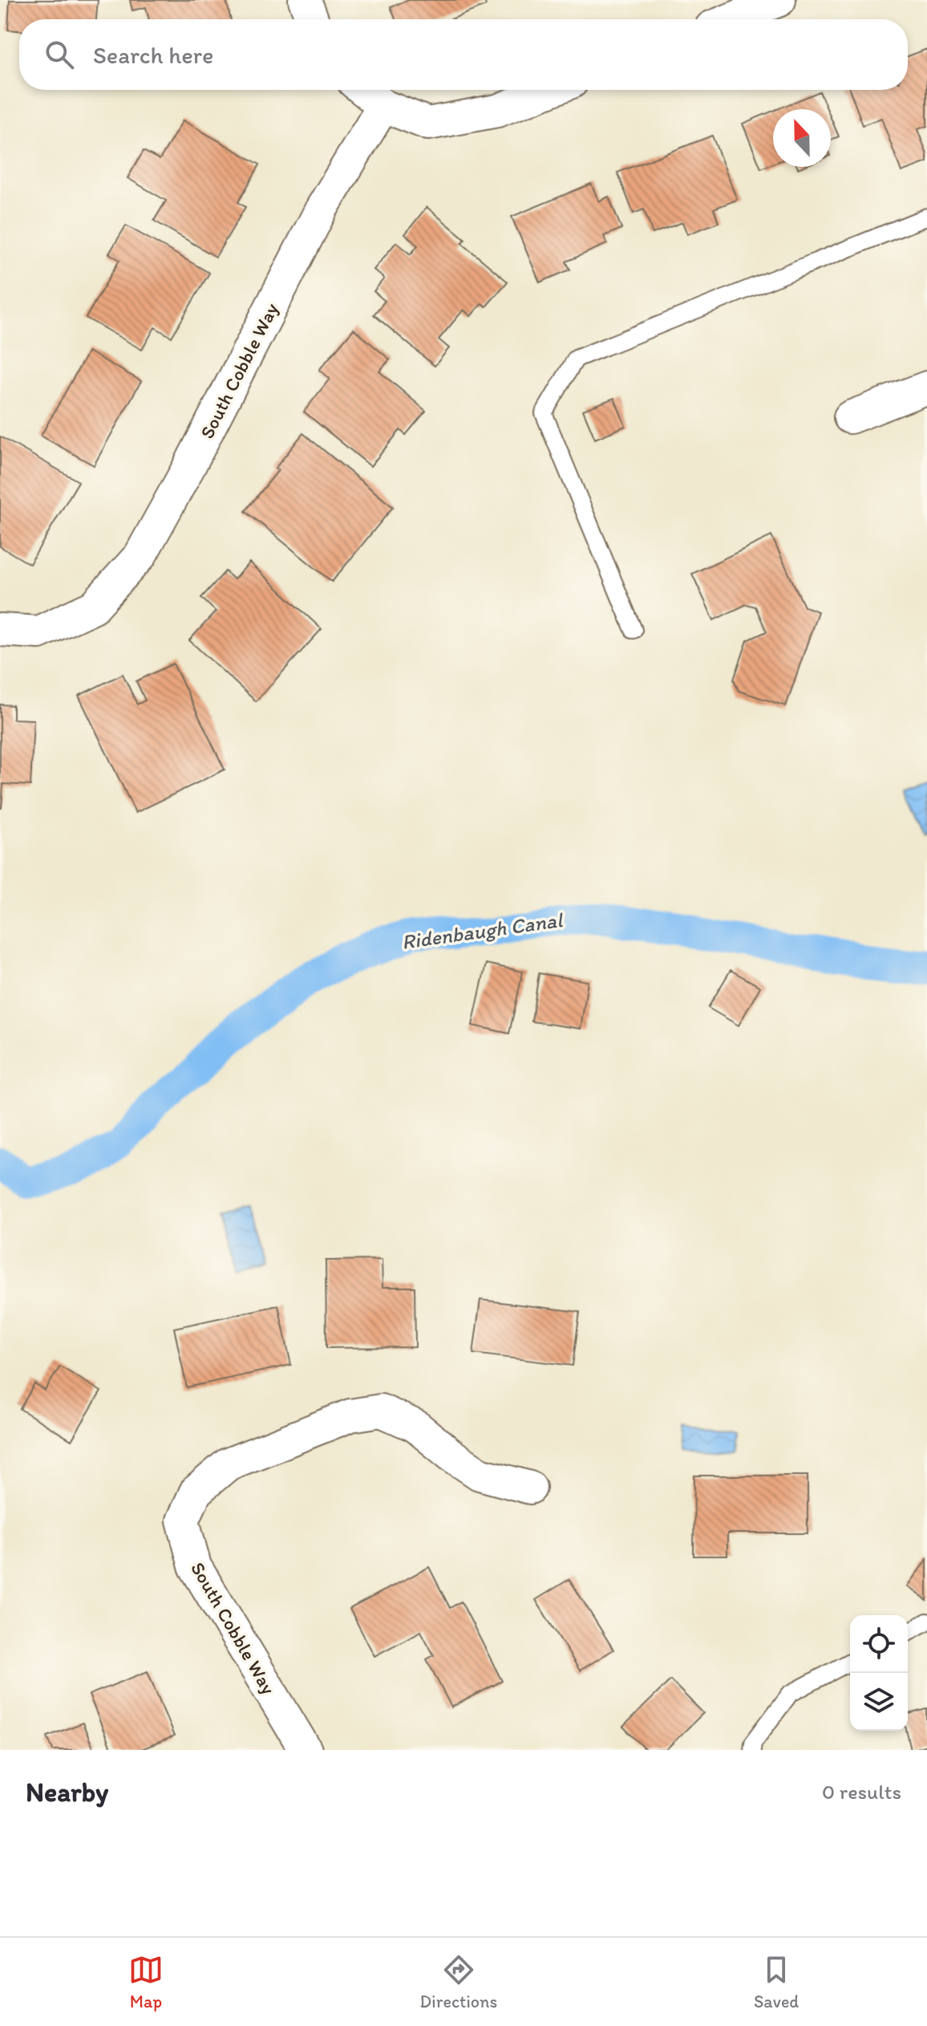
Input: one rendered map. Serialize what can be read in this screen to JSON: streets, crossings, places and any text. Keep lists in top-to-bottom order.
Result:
{
  "streets": {
    "street": ["South Cobble Way"]
  },
  "water": ["Ridenbaugh Canal"],
  "north": "top",
  "page": {
    "search": "Search here",
    "heading": ["Nearby", "0 results"],
    "nav": ["Map", "Directions", "Saved"]
  }
}
